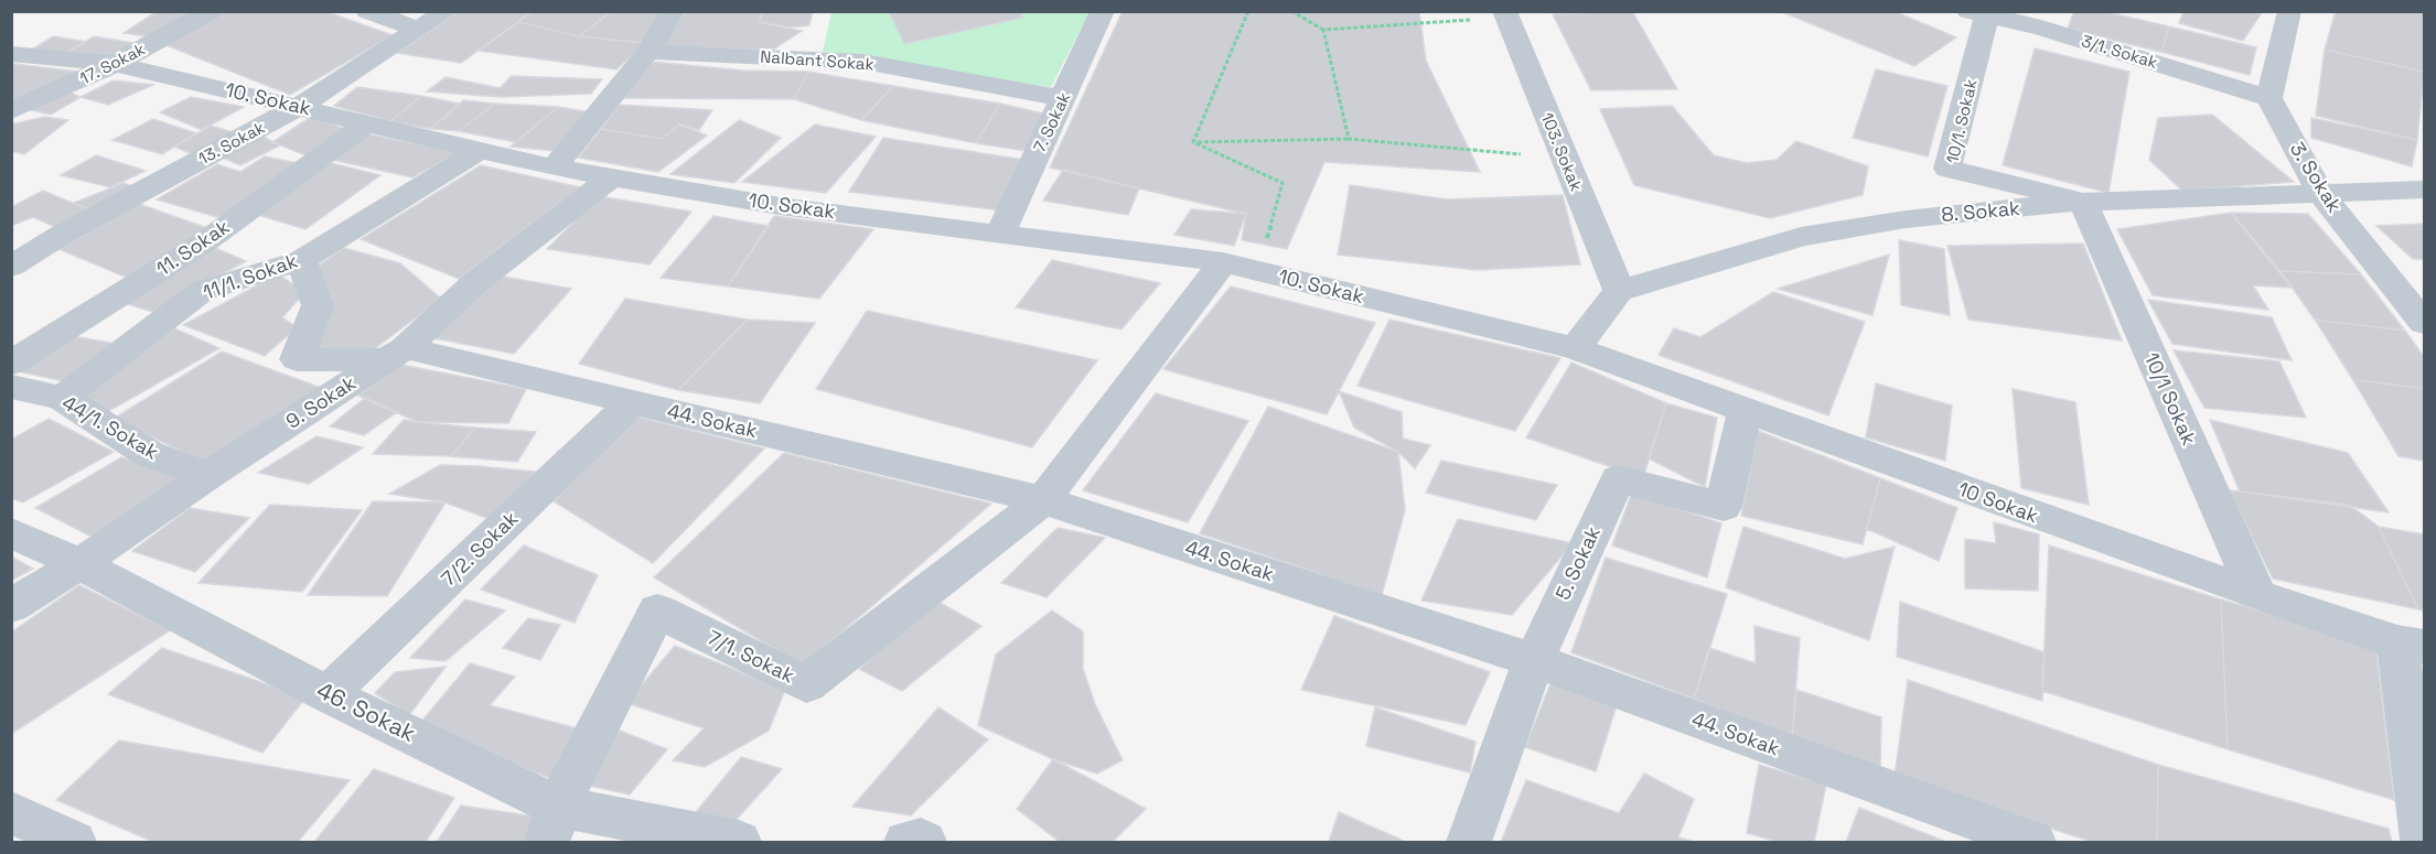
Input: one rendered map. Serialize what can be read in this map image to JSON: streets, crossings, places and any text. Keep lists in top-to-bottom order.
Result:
{
  "streets": {
    "street": [
      "3/1. Sokak",
      "Nalbant Sokak",
      "17. Sokak",
      "10. Sokak",
      "10/1. Sokak",
      "7. Sokak",
      "13. Sokak",
      "103. Sokak",
      "3. Sokak",
      "8. Sokak",
      "11. Sokak",
      "11/1. Sokak",
      "10/1 Sokak",
      "9. Sokak",
      "44. Sokak",
      "44/1. Sokak",
      "10 Sokak",
      "7/2. Sokak",
      "5. Sokak",
      "7/1. Sokak",
      "46. Sokak"
    ]
  },
  "crossings": [
    ["3/1. Sokak", "10/1. Sokak"],
    ["3/1. Sokak", "3. Sokak"],
    ["Nalbant Sokak", "7. Sokak"],
    ["17. Sokak", "10. Sokak"],
    ["10. Sokak", "7. Sokak"],
    ["10. Sokak", "13. Sokak"],
    ["10. Sokak", "11. Sokak"],
    ["10. Sokak", "11/1. Sokak"],
    ["10. Sokak", "9. Sokak"],
    ["10. Sokak", "10 Sokak"],
    ["10/1. Sokak", "8. Sokak"],
    ["10/1. Sokak", "10/1 Sokak"],
    ["103. Sokak", "8. Sokak"],
    ["3. Sokak", "8. Sokak"],
    ["8. Sokak", "10/1 Sokak"],
    ["11/1. Sokak", "44. Sokak"],
    ["11/1. Sokak", "44/1. Sokak"],
    ["10/1 Sokak", "10 Sokak"],
    ["9. Sokak", "44. Sokak"],
    ["9. Sokak", "44/1. Sokak"],
    ["9. Sokak", "46. Sokak"],
    ["44. Sokak", "7/2. Sokak"],
    ["44. Sokak", "5. Sokak"],
    ["44. Sokak", "7/1. Sokak"],
    ["10 Sokak", "5. Sokak"],
    ["7/2. Sokak", "46. Sokak"],
    ["7/1. Sokak", "46. Sokak"]
  ]
}
